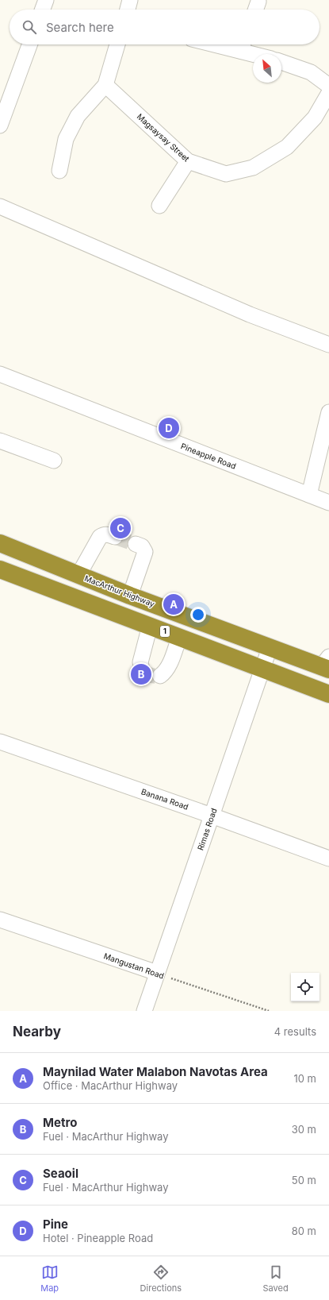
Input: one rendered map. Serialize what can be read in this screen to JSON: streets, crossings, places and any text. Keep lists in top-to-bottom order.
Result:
{
  "streets": {
    "highway": ["MacArthur Highway", "1"],
    "street": [
      "Magsaysay Street",
      "Pineapple Road",
      "Banana Road",
      "Rimas Road",
      "Mangustan Road"
    ]
  },
  "crossings": [
    ["MacArthur Highway", "Rimas Road"],
    ["1", "Rimas Road"],
    ["Banana Road", "Rimas Road"],
    ["Rimas Road", "Mangustan Road"]
  ],
  "north": "top left",
  "page": {
    "search": "Search here",
    "pins": [
      "D",
      "C",
      "A",
      "B"
    ],
    "heading": ["Nearby", "4 results"],
    "list": [
      {
        "mark": "A",
        "name": "Maynilad Water Malabon Navotas Area",
        "note": "Office · MacArthur Highway",
        "value": "10 m"
      },
      {
        "mark": "B",
        "name": "Metro",
        "note": "Fuel · MacArthur Highway",
        "value": "30 m"
      },
      {
        "mark": "C",
        "name": "Seaoil",
        "note": "Fuel · MacArthur Highway",
        "value": "50 m"
      },
      {
        "mark": "D",
        "name": "Pine",
        "note": "Hotel · Pineapple Road",
        "value": "80 m"
      }
    ],
    "nav": ["Map", "Directions", "Saved"]
  }
}
